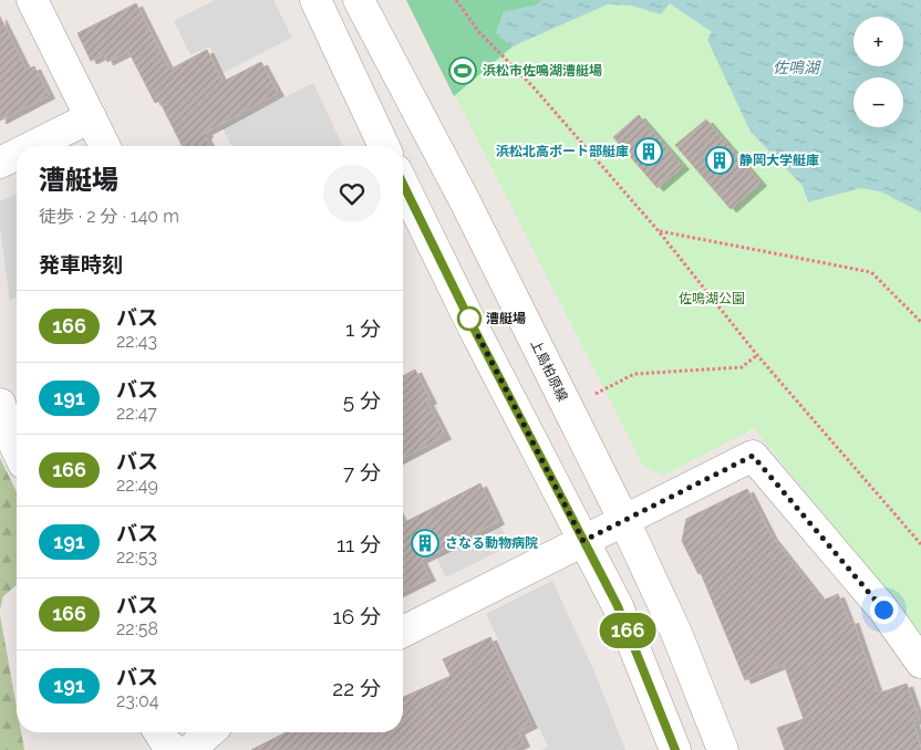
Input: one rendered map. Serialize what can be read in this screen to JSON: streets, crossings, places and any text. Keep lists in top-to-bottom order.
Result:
{
  "streets": {
    "street": ["上島柏原線"]
  },
  "water": ["佐鳴湖"],
  "parks": ["佐鳴湖公園"],
  "places": {
    "sports": ["浜松市佐鳴湖漕艇場"],
    "building": ["浜松北高ボート部艇庫", "静岡大学艇庫", "さなる動物病院"],
    "other": ["漕艇場"]
  },
  "lines": ["bus line 166"],
  "page": {
    "on_map": "166",
    "map_buttons": ["+", "−"],
    "heading": [
      ["漕艇場", "徒歩 · 2 分 · 140 m"],
      "発車時刻"
    ],
    "list": [
      {
        "mark": "166",
        "name": "バス",
        "note": "22:43",
        "value": "1 分"
      },
      {
        "mark": "191",
        "name": "バス",
        "note": "22:47",
        "value": "5 分"
      },
      {
        "mark": "166",
        "name": "バス",
        "note": "22:49",
        "value": "7 分"
      },
      {
        "mark": "191",
        "name": "バス",
        "note": "22:53",
        "value": "11 分"
      },
      {
        "mark": "166",
        "name": "バス",
        "note": "22:58",
        "value": "16 分"
      },
      {
        "mark": "191",
        "name": "バス",
        "note": "23:04",
        "value": "22 分"
      }
    ]
  }
}
